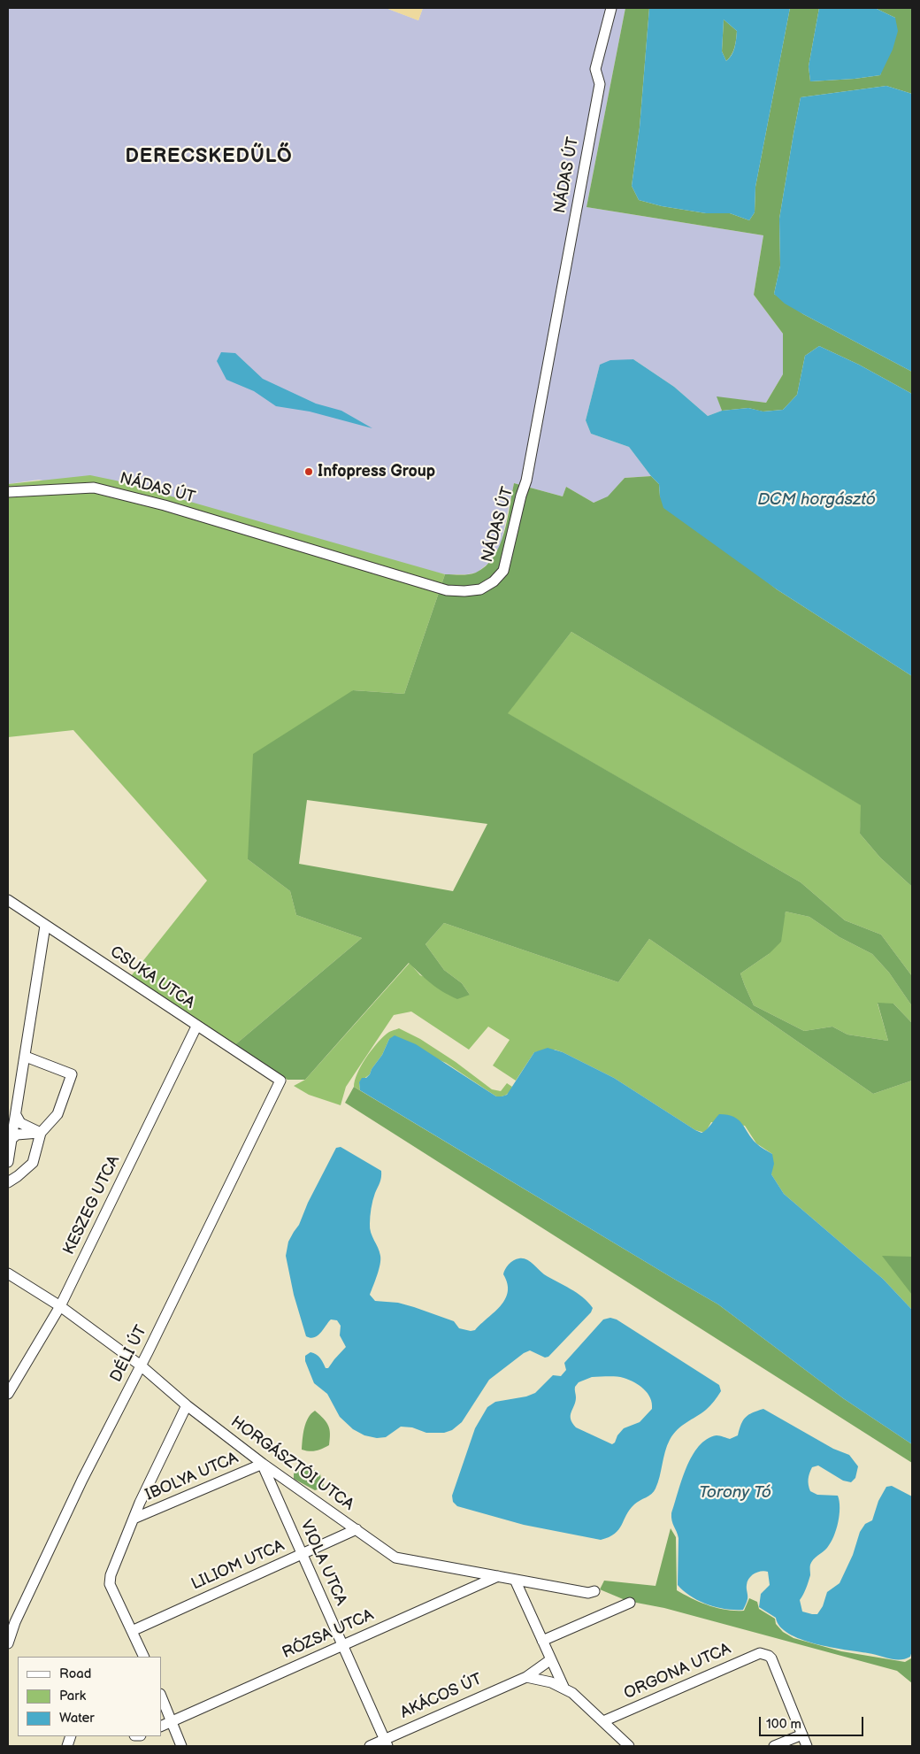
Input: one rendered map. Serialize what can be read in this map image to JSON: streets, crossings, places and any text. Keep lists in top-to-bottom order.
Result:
{
  "streets": {
    "street": [
      "NÁDAS ÚT",
      "CSUKA UTCA",
      "KESZEG UTCA",
      "DÉLI ÚT",
      "HORGÁSZTÓI UTCA",
      "IBOLYA UTCA",
      "VIOLA UTCA",
      "LILIOM UTCA",
      "RÓZSA UTCA",
      "ORGONA UTCA",
      "AKÁCOS ÚT"
    ]
  },
  "crossings": [
    ["CSUKA UTCA", "KESZEG UTCA"],
    ["CSUKA UTCA", "DÉLI ÚT"],
    ["KESZEG UTCA", "HORGÁSZTÓI UTCA"],
    ["DÉLI ÚT", "HORGÁSZTÓI UTCA"],
    ["HORGÁSZTÓI UTCA", "IBOLYA UTCA"],
    ["HORGÁSZTÓI UTCA", "VIOLA UTCA"],
    ["HORGÁSZTÓI UTCA", "LILIOM UTCA"],
    ["HORGÁSZTÓI UTCA", "RÓZSA UTCA"],
    ["IBOLYA UTCA", "VIOLA UTCA"],
    ["IBOLYA UTCA", "LILIOM UTCA"],
    ["VIOLA UTCA", "LILIOM UTCA"],
    ["VIOLA UTCA", "RÓZSA UTCA"],
    ["VIOLA UTCA", "AKÁCOS ÚT"]
  ],
  "districts": ["DERECSKEDŰLŐ"],
  "water": ["DCM horgásztó", "Torony Tó"],
  "places": ["Infopress Group"],
  "legend": ["Road", "Park", "Water"],
  "scale_bar": "100 m"
}
